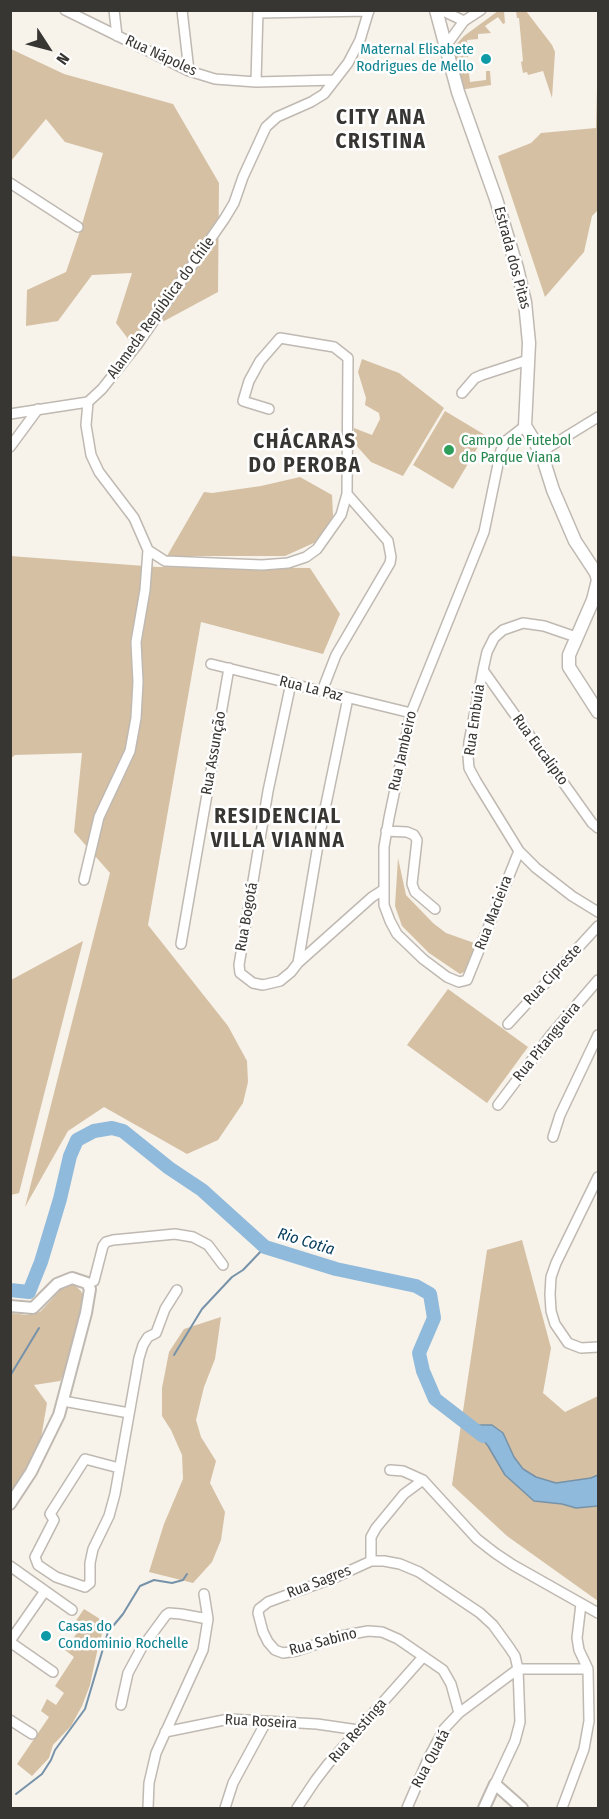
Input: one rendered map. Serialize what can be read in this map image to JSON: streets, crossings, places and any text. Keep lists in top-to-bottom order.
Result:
{
  "streets": {
    "main road": ["Estrada dos Pitas"],
    "street": [
      "Rua Nápoles",
      "Alameda República do Chile",
      "Rua La Paz",
      "Rua Embuia",
      "Rua Eucalipto",
      "Rua Jambeiro",
      "Rua Assunção",
      "Rua Macieira",
      "Rua Bogotá",
      "Rua Cipreste",
      "Rua Pitangueira",
      "Rua Sagres",
      "Rua Sabino",
      "Rua Roseira",
      "Rua Restinga",
      "Rua Quatá"
    ]
  },
  "crossings": [
    ["Rua Nápoles", "Alameda República do Chile"],
    ["Estrada dos Pitas", "Rua Jambeiro"],
    ["Rua La Paz", "Rua Jambeiro"],
    ["Rua La Paz", "Rua Assunção"],
    ["Rua La Paz", "Rua Bogotá"],
    ["Rua Embuia", "Rua Eucalipto"],
    ["Rua Embuia", "Rua Macieira"],
    ["Rua Jambeiro", "Rua Macieira"],
    ["Rua Jambeiro", "Rua Bogotá"],
    ["Rua Sagres", "Rua Sabino"],
    ["Rua Sabino", "Rua Restinga"],
    ["Rua Sabino", "Rua Quatá"],
    ["Rua Roseira", "Rua Restinga"]
  ],
  "districts": ["CITY ANA CRISTINA", "CHÁCARAS DO PEROBA", "RESIDENCIAL VILLA VIANNA"],
  "water": ["Rio Cotia"],
  "places": ["Maternal Elisabete Rodrigues de Mello", "Campo de Futebol do Parque Viana", "Casas do Condominio Rochelle"],
  "north": "bottom right"
}
